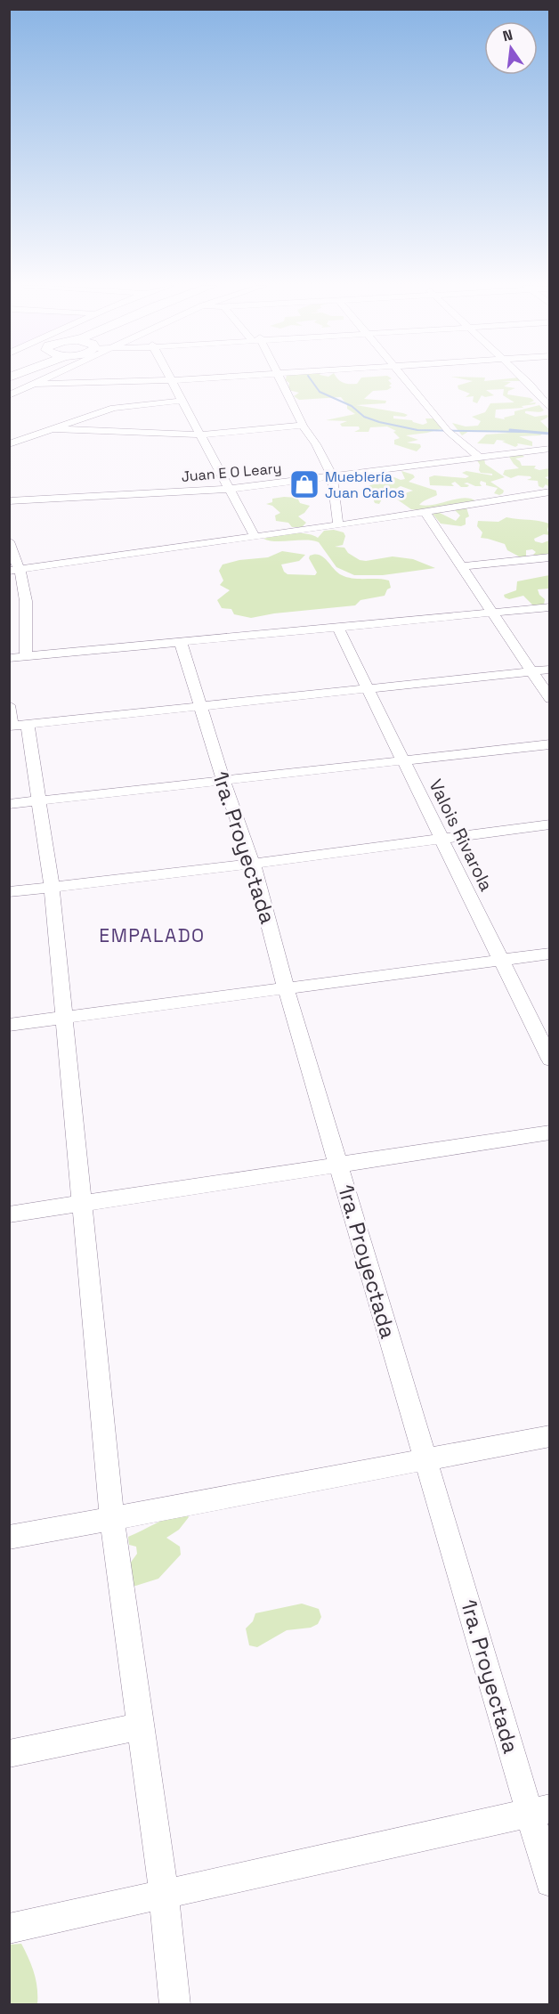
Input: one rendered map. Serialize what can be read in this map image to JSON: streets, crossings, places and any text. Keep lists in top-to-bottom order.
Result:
{
  "streets": {
    "street": ["Juan E O Leary", "Valois Rivarola", "1ra. Proyectada"]
  },
  "districts": ["EMPALADO"],
  "places": {
    "shop": ["Mueblería Juan Carlos"]
  },
  "north": "top"
}
